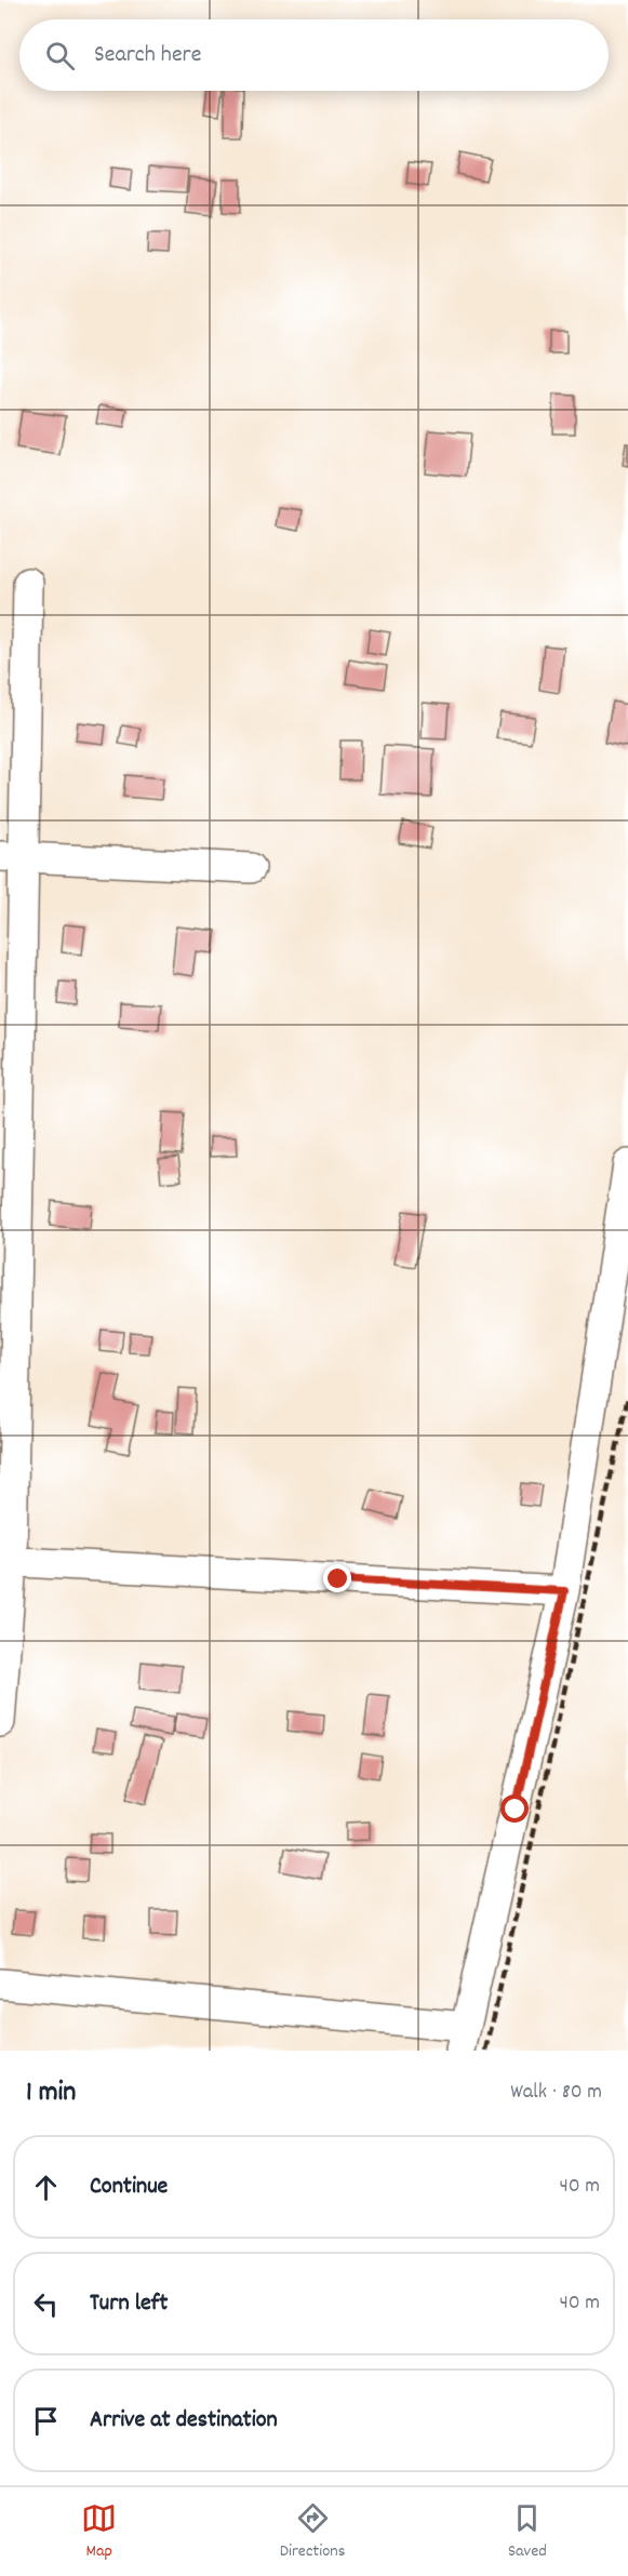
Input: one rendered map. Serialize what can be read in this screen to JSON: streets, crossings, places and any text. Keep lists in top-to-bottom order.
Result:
{
  "page": {
    "search": "Search here",
    "heading": ["1 min", "Walk · 80 m"],
    "list": [
      ["Continue", "40 m"],
      ["Turn left", "40 m"],
      "Arrive at destination"
    ],
    "nav": ["Map", "Directions", "Saved"]
  }
}
